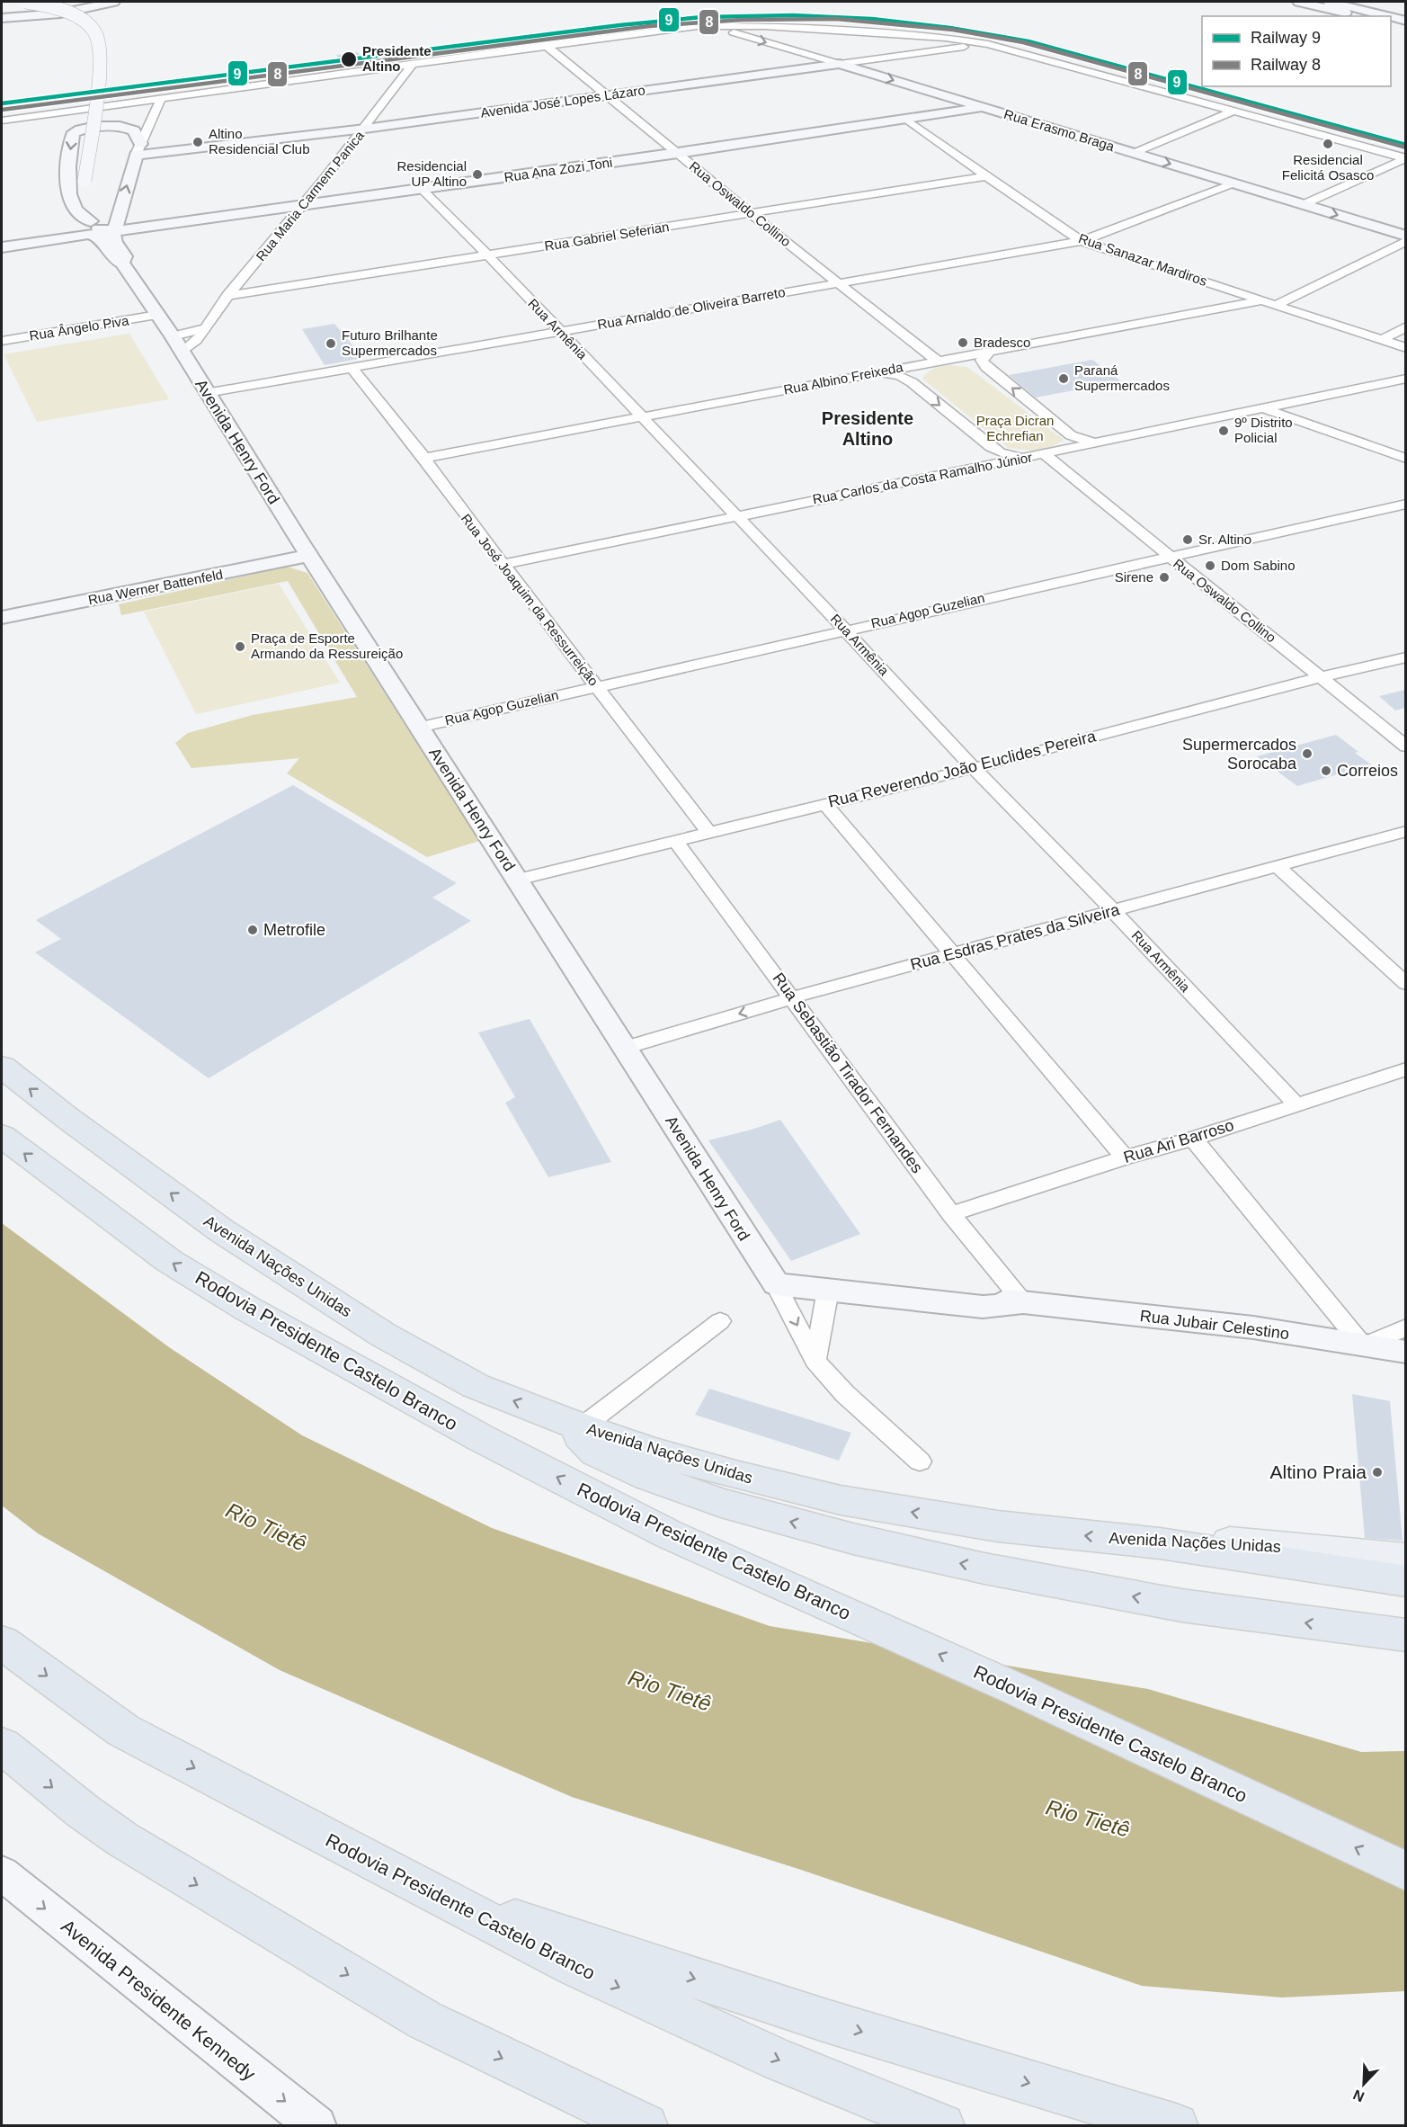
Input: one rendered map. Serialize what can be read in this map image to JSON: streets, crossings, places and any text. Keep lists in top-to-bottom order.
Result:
{
  "streets": {
    "highway": ["Avenida Nações Unidas", "Rodovia Presidente Castelo Branco"],
    "main road": [
      "Avenida José Lopes Lázaro",
      "Rua Erasmo Braga",
      "Rua Ana Zozi Toni",
      "Avenida Henry Ford",
      "Rua Werner Battenfeld",
      "Rua Jubair Celestino",
      "Avenida Presidente Kennedy"
    ],
    "street": [
      "Rua Maria Carmem Panica",
      "Rua Oswaldo Collino",
      "Rua Gabriel Seferian",
      "Rua Sanazar Mardiros",
      "Rua Arnaldo de Oliveira Barreto",
      "Rua Ângelo Piva",
      "Rua Armênia",
      "Rua Albino Freixeda",
      "Rua Carlos da Costa Ramalho Júnior",
      "Rua José Joaquim da Ressurreição",
      "Rua Agop Guzelian",
      "Rua Reverendo João Euclides Pereira",
      "Rua Esdras Prates da Silveira",
      "Rua Sebastião Tirador Fernandes",
      "Rua Ari Barroso"
    ]
  },
  "crossings": [
    ["Avenida José Lopes Lázaro", "Rua Erasmo Braga"],
    ["Avenida José Lopes Lázaro", "Rua Maria Carmem Panica"],
    ["Avenida José Lopes Lázaro", "Rua Oswaldo Collino"],
    ["Avenida José Lopes Lázaro", "Avenida Henry Ford"],
    ["Rua Erasmo Braga", "Rua Ana Zozi Toni"],
    ["Rua Erasmo Braga", "Rua Arnaldo de Oliveira Barreto"],
    ["Rua Ana Zozi Toni", "Rua Maria Carmem Panica"],
    ["Rua Ana Zozi Toni", "Rua Oswaldo Collino"],
    ["Rua Ana Zozi Toni", "Rua Sanazar Mardiros"],
    ["Rua Ana Zozi Toni", "Rua Armênia"],
    ["Rua Ana Zozi Toni", "Avenida Henry Ford"],
    ["Rua Maria Carmem Panica", "Rua Gabriel Seferian"],
    ["Rua Maria Carmem Panica", "Avenida Henry Ford"],
    ["Rua Oswaldo Collino", "Rua Gabriel Seferian"],
    ["Rua Oswaldo Collino", "Rua Arnaldo de Oliveira Barreto"],
    ["Rua Oswaldo Collino", "Rua Albino Freixeda"],
    ["Rua Oswaldo Collino", "Rua Carlos da Costa Ramalho Júnior"],
    ["Rua Oswaldo Collino", "Rua Agop Guzelian"],
    ["Rua Oswaldo Collino", "Rua Reverendo João Euclides Pereira"],
    ["Rua Gabriel Seferian", "Rua Sanazar Mardiros"],
    ["Rua Gabriel Seferian", "Rua Armênia"],
    ["Rua Sanazar Mardiros", "Rua Arnaldo de Oliveira Barreto"],
    ["Rua Sanazar Mardiros", "Rua Albino Freixeda"],
    ["Rua Arnaldo de Oliveira Barreto", "Rua Armênia"],
    ["Rua Arnaldo de Oliveira Barreto", "Avenida Henry Ford"],
    ["Rua Arnaldo de Oliveira Barreto", "Rua José Joaquim da Ressurreição"],
    ["Rua Ângelo Piva", "Avenida Henry Ford"],
    ["Rua Armênia", "Rua Albino Freixeda"],
    ["Rua Armênia", "Rua Carlos da Costa Ramalho Júnior"],
    ["Rua Armênia", "Rua Agop Guzelian"],
    ["Rua Armênia", "Rua Reverendo João Euclides Pereira"],
    ["Rua Armênia", "Rua Esdras Prates da Silveira"],
    ["Rua Armênia", "Rua Ari Barroso"],
    ["Rua Albino Freixeda", "Rua José Joaquim da Ressurreição"],
    ["Avenida Henry Ford", "Rua Werner Battenfeld"],
    ["Avenida Henry Ford", "Rua Agop Guzelian"],
    ["Avenida Henry Ford", "Rua Reverendo João Euclides Pereira"],
    ["Avenida Henry Ford", "Rua Esdras Prates da Silveira"],
    ["Avenida Henry Ford", "Rua Jubair Celestino"],
    ["Rua Carlos da Costa Ramalho Júnior", "Rua José Joaquim da Ressurreição"],
    ["Rua José Joaquim da Ressurreição", "Rua Agop Guzelian"],
    ["Rua José Joaquim da Ressurreição", "Rua Reverendo João Euclides Pereira"],
    ["Rua Reverendo João Euclides Pereira", "Rua Sebastião Tirador Fernandes"],
    ["Rua Esdras Prates da Silveira", "Rua Sebastião Tirador Fernandes"],
    ["Rua Sebastião Tirador Fernandes", "Rua Ari Barroso"],
    ["Rua Sebastião Tirador Fernandes", "Rua Jubair Celestino"]
  ],
  "one_way": ["Avenida Presidente Kennedy"],
  "districts": ["Presidente Altino"],
  "water": ["Rio Tietê"],
  "parks": ["Praça Dicran Echrefian"],
  "places": [
    "Presidente Altino",
    "Altino Residencial Club",
    "Residencial Felicitá Osasco",
    "Residencial UP Altino",
    "Bradesco",
    "Futuro Brilhante Supermercados",
    "Paraná Supermercados",
    "9º Distrito Policial",
    "Sr. Altino",
    "Dom Sabino",
    "Sirene",
    "Praça de Esporte Armando da Ressureição",
    "Supermercados Sorocaba",
    "Correios",
    "Metrofile",
    "Altino Praia"
  ],
  "lines": ["rail line 9", "rail line 8"],
  "legend": ["Railway 9", "Railway 8"],
  "north": "bottom left"
}
